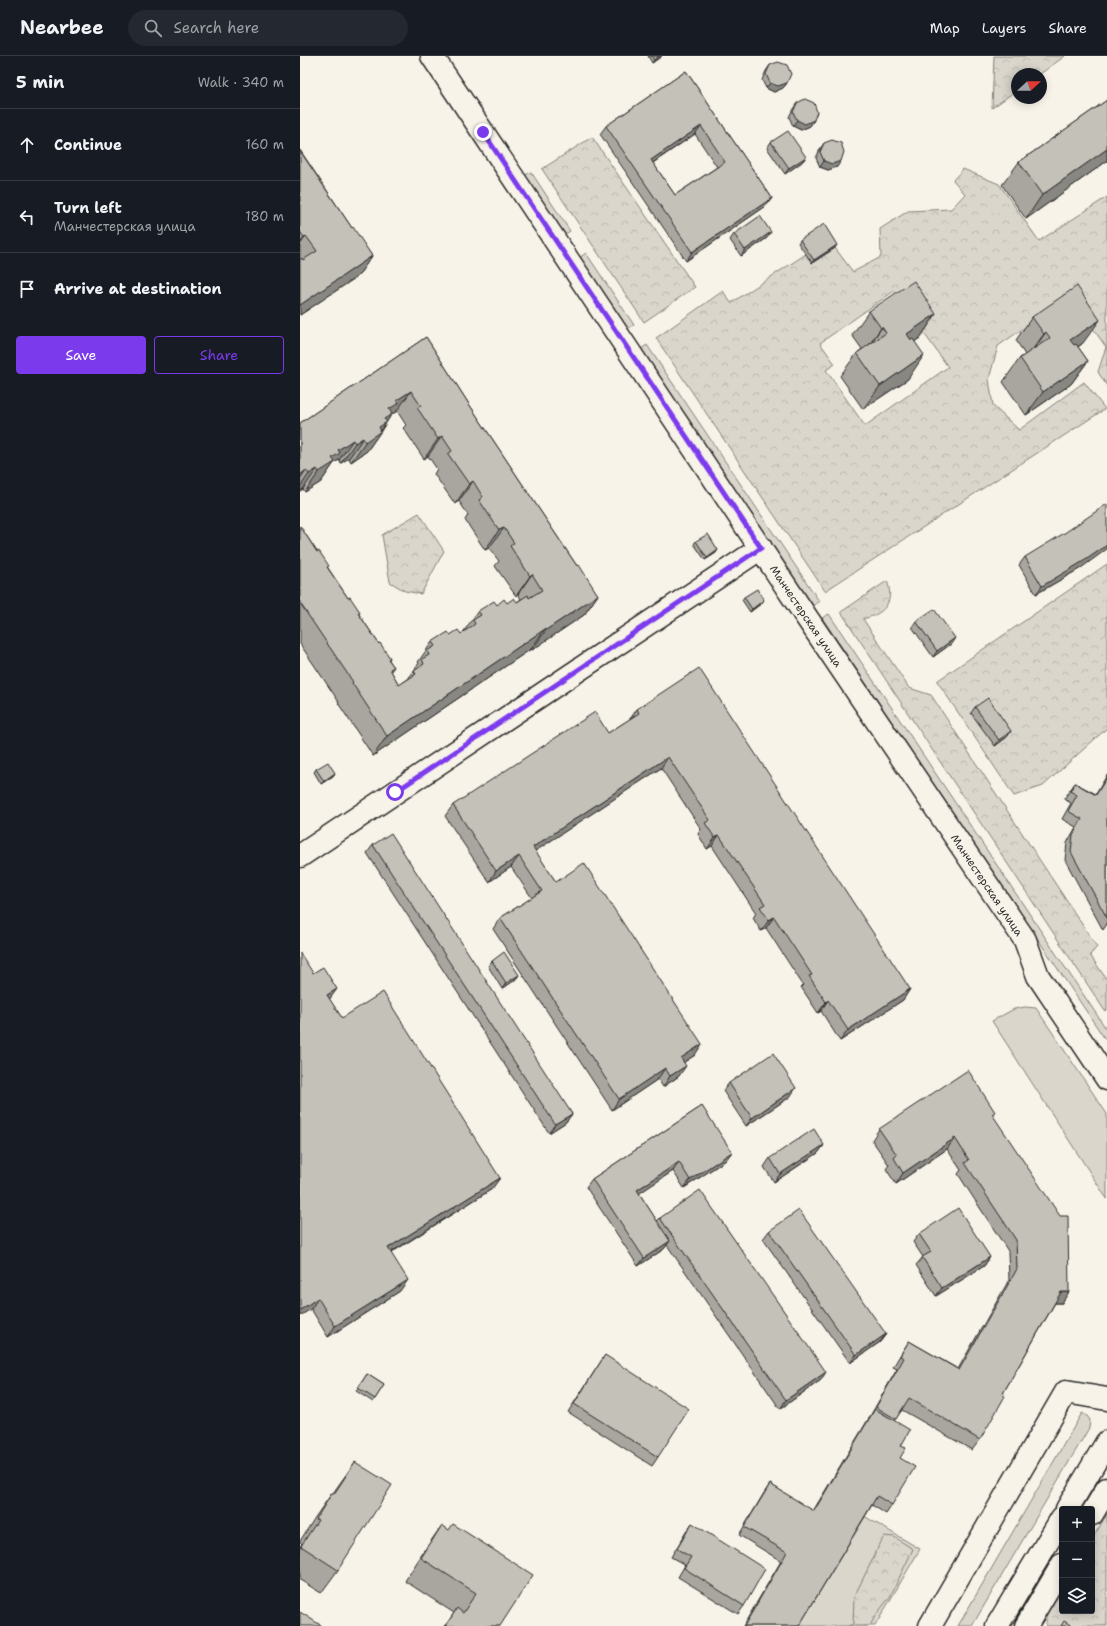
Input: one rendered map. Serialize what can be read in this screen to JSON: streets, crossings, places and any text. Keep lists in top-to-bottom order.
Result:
{
  "streets": {
    "street": ["Манчестерская улица"]
  },
  "north": "right",
  "page": {
    "header": "Nearbee",
    "search": "Search here",
    "nav": ["Map", "Layers", "Share"],
    "heading": ["5 min", "Walk · 340 m"],
    "list": [
      ["Continue", "160 m"],
      ["Turn left", "Манчестерская улица", "180 m"],
      "Arrive at destination"
    ],
    "buttons": ["Save", "Share"],
    "map_buttons": ["+", "−"]
  }
}
